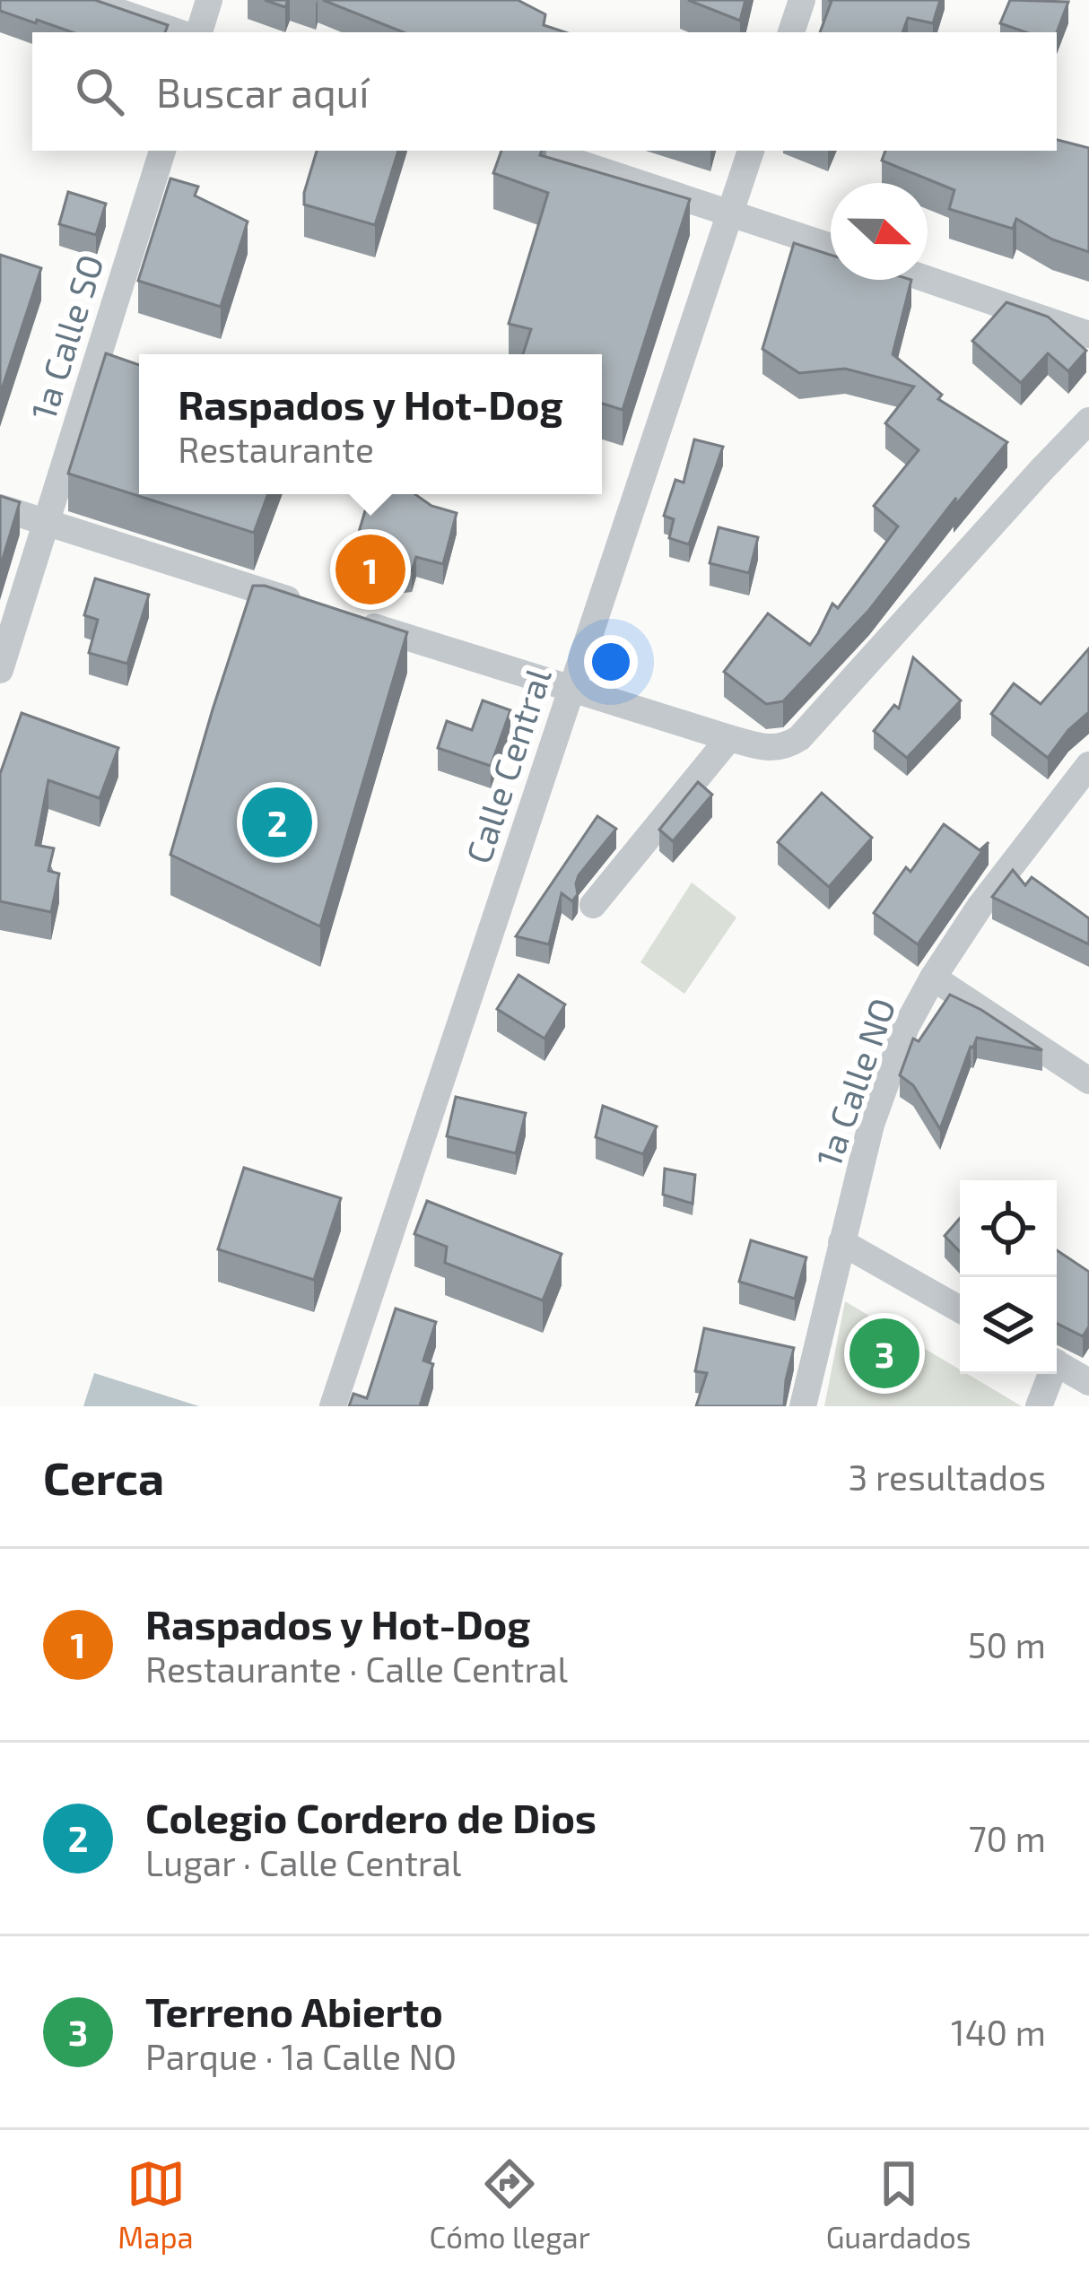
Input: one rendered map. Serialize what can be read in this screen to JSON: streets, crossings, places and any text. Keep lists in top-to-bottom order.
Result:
{
  "streets": {
    "street": ["1a Calle SO", "Calle Central", "1a Calle NO"]
  },
  "north": "right",
  "page": {
    "search": "Buscar aquí",
    "popup": ["Raspados y Hot-Dog", "Restaurante"],
    "pins": ["1", "2", "3"],
    "heading": ["Cerca", "3 resultados"],
    "list": [
      {
        "mark": "1",
        "name": "Raspados y Hot-Dog",
        "note": "Restaurante · Calle Central",
        "value": "50 m"
      },
      {
        "mark": "2",
        "name": "Colegio Cordero de Dios",
        "note": "Lugar · Calle Central",
        "value": "70 m"
      },
      {
        "mark": "3",
        "name": "Terreno Abierto",
        "note": "Parque · 1a Calle NO",
        "value": "140 m"
      }
    ],
    "nav": ["Mapa", "Cómo llegar", "Guardados"]
  }
}
